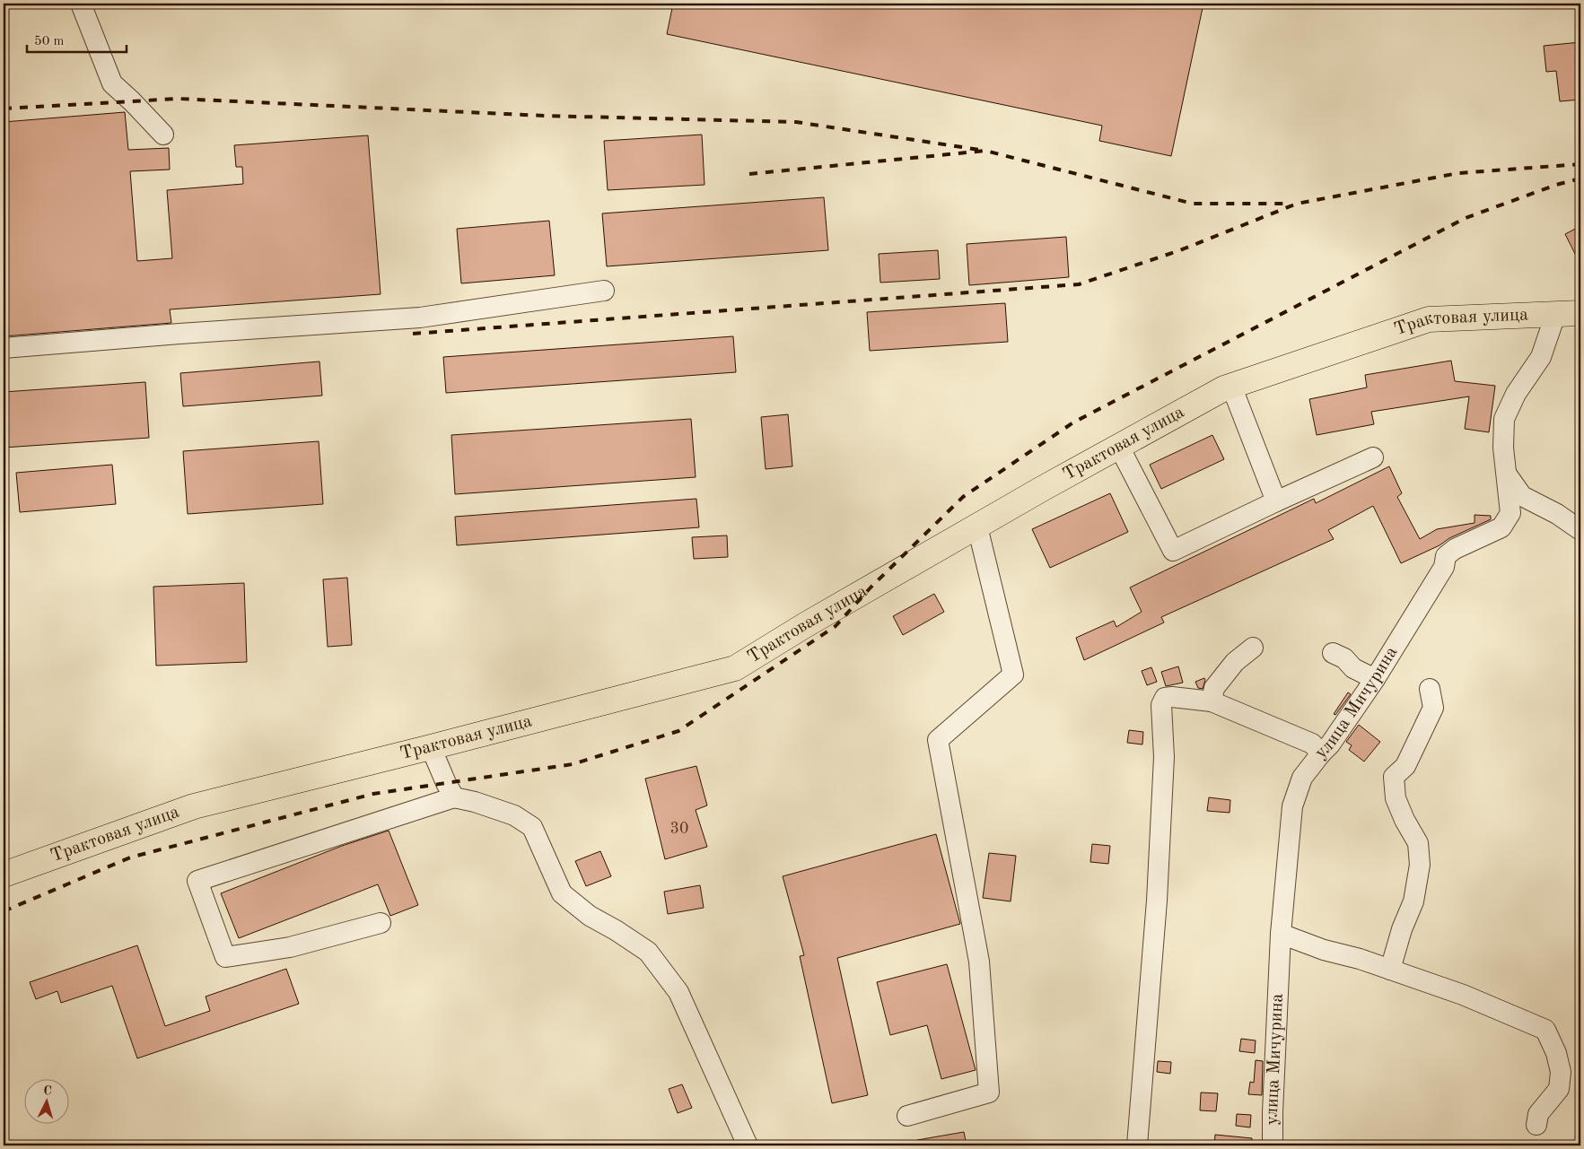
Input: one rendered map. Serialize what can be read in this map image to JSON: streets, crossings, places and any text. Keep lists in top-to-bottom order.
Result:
{
  "streets": {
    "main road": ["Трактовая улица"],
    "street": ["улица Мичурина"]
  },
  "crossings": [
    ["Трактовая улица", "улица Мичурина"]
  ],
  "house_numbers": ["30"],
  "scale_bar": "50 m",
  "north": "top"
}
